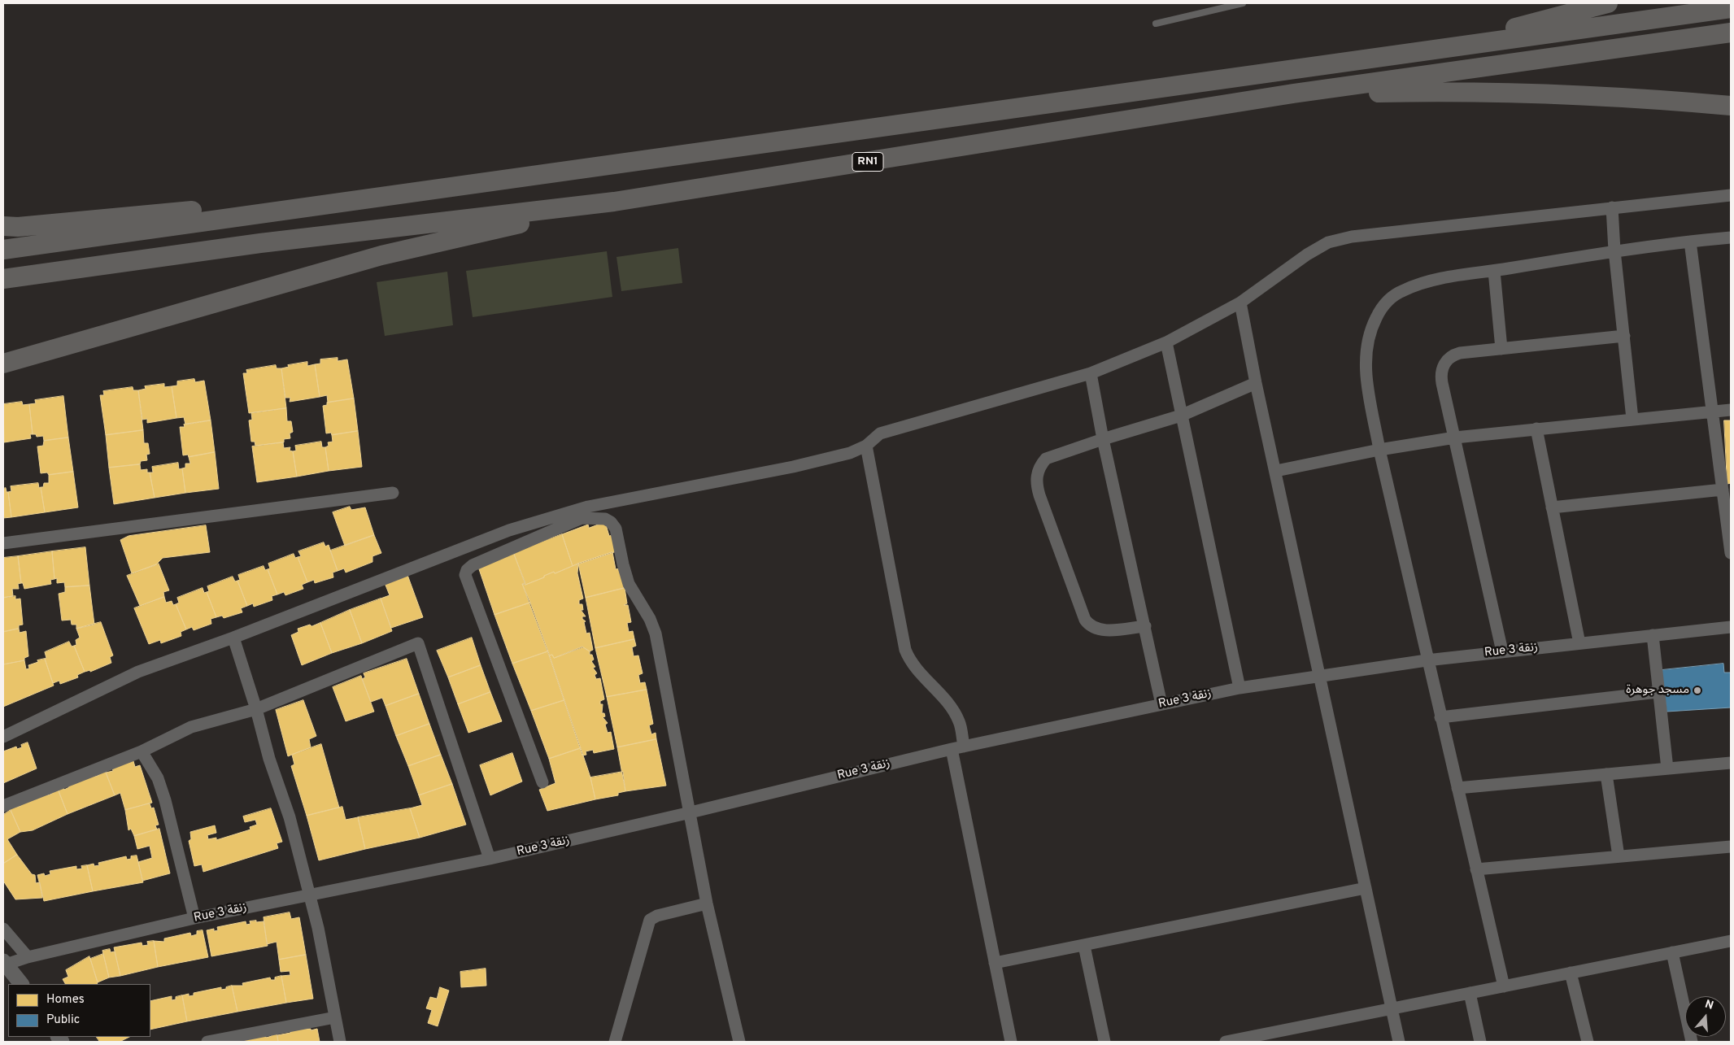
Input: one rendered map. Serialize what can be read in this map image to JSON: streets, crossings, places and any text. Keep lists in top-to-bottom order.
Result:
{
  "streets": {
    "highway": ["RN1"],
    "street": ["Rue 3 زنقة"]
  },
  "places": ["مسجد جوهرة"],
  "legend": ["Homes", "Public"],
  "north": "top"
}
